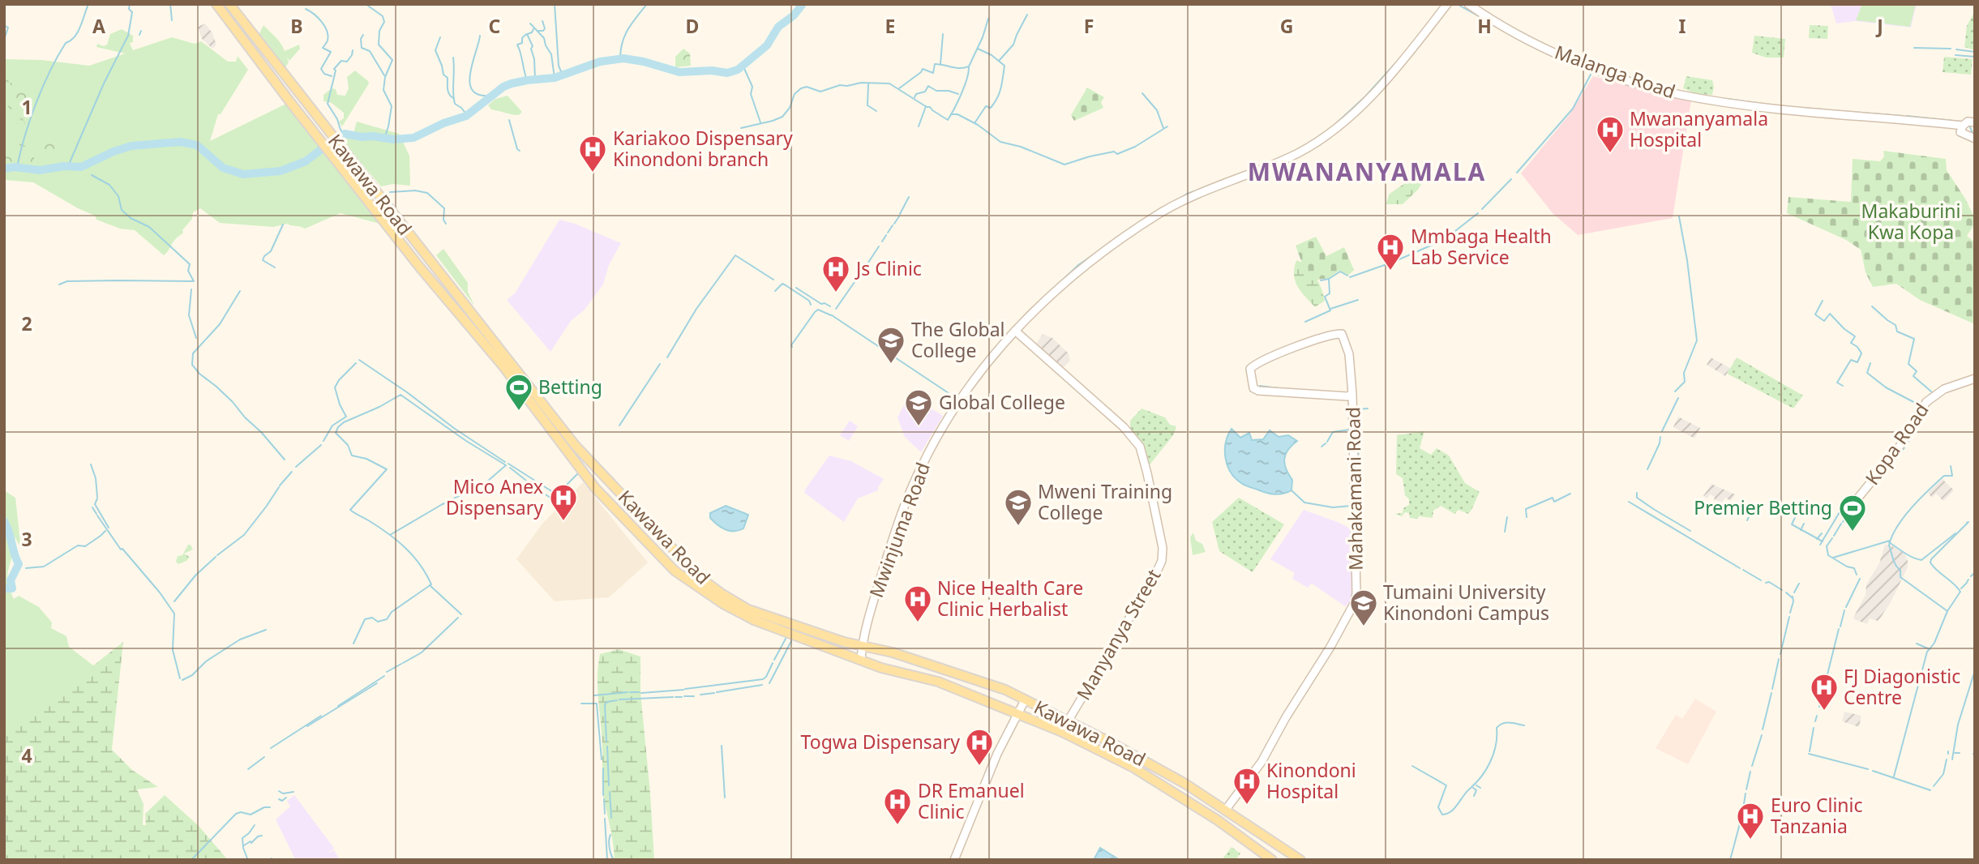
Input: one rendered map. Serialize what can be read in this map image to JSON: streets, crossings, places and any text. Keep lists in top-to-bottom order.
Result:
{
  "streets": {
    "main road": ["Kawawa Road"],
    "street": [
      "Malanga Road",
      "Kopa Road",
      "Mahakamani Road",
      "Mwinjuma Road",
      "Manyanya Street"
    ]
  },
  "crossings": [
    ["Kawawa Road", "Mahakamani Road"],
    ["Kawawa Road", "Mwinjuma Road"],
    ["Kawawa Road", "Manyanya Street"],
    ["Mwinjuma Road", "Manyanya Street"]
  ],
  "districts": ["MWANANYAMALA"],
  "parks": ["Makaburini Kwa Kopa"],
  "places": {
    "hospital": [
      "Mwananyamala Hospital",
      "Kariakoo Dispensary Kinondoni branch",
      "Mmbaga Health Lab Service",
      "Js Clinic",
      "Mico Anex Dispensary",
      "Nice Health Care Clinic Herbalist",
      "FJ Diagonistic Centre",
      "Togwa Dispensary",
      "Kinondoni Hospital",
      "DR Emanuel Clinic",
      "Euro Clinic Tanzania"
    ],
    "school or university": [
      "The Global College",
      "Global College",
      "Mweni Training College",
      "Tumaini University Kinondoni Campus"
    ],
    "sports": ["Betting", "Premier Betting"]
  },
  "grid": {
    "columns": [
      "A",
      "B",
      "C",
      "D",
      "E",
      "F",
      "G",
      "H",
      "I",
      "J"
    ],
    "rows": [
      "1",
      "2",
      "3",
      "4"
    ]
  }
}
